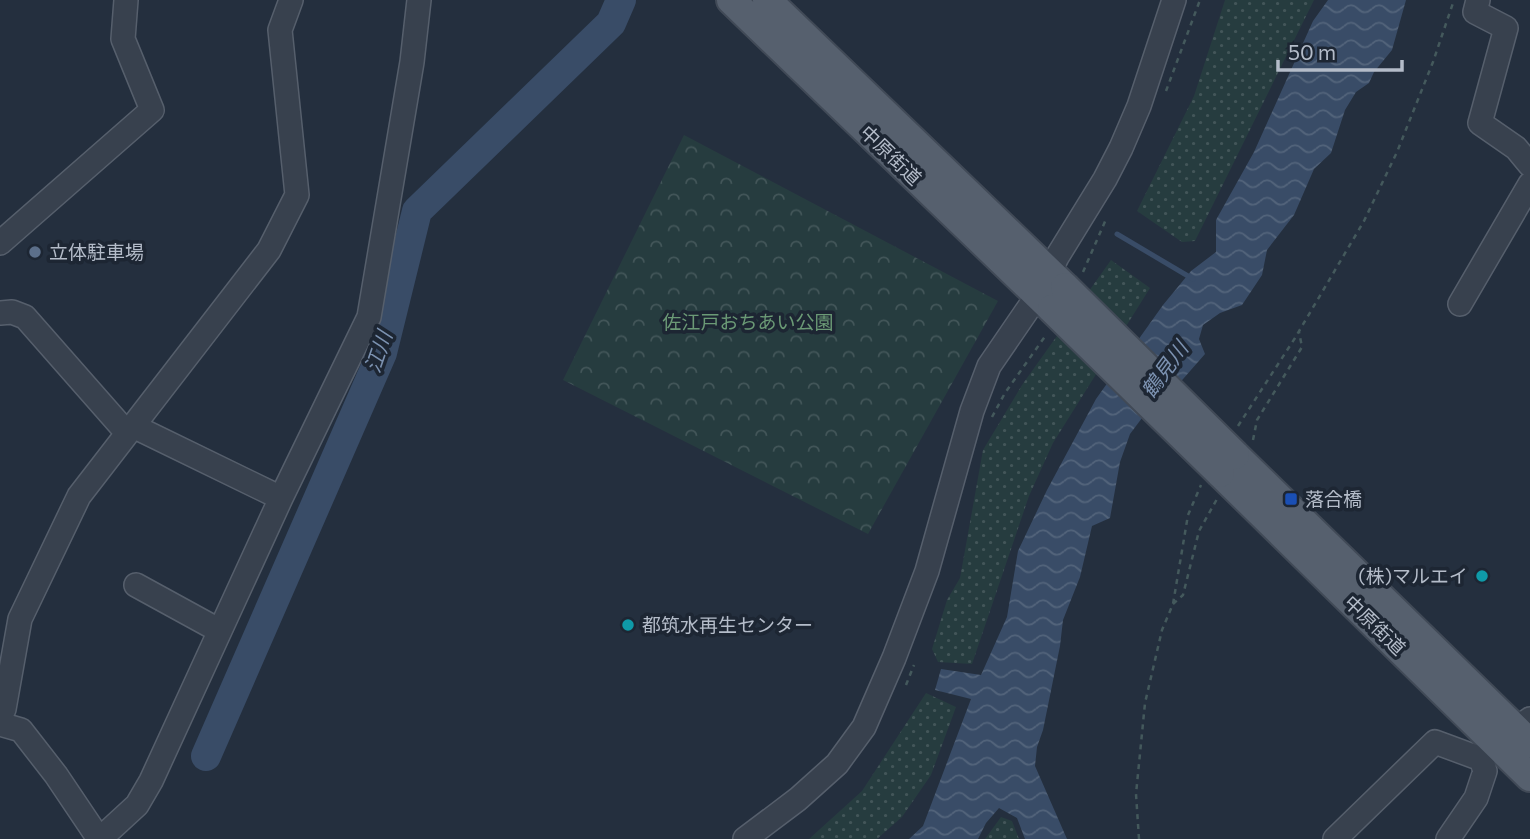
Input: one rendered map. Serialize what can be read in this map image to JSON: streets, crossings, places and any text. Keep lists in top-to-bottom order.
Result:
{
  "streets": {
    "main road": ["中原街道"]
  },
  "water": ["江川", "鶴見川"],
  "parks": ["佐江戸おちあい公園"],
  "places": {
    "other": ["立体駐車場", "(株)マルエイ", "都筑水再生センター"],
    "transit": ["落合橋"]
  },
  "scale_bar": "50 m"
}
